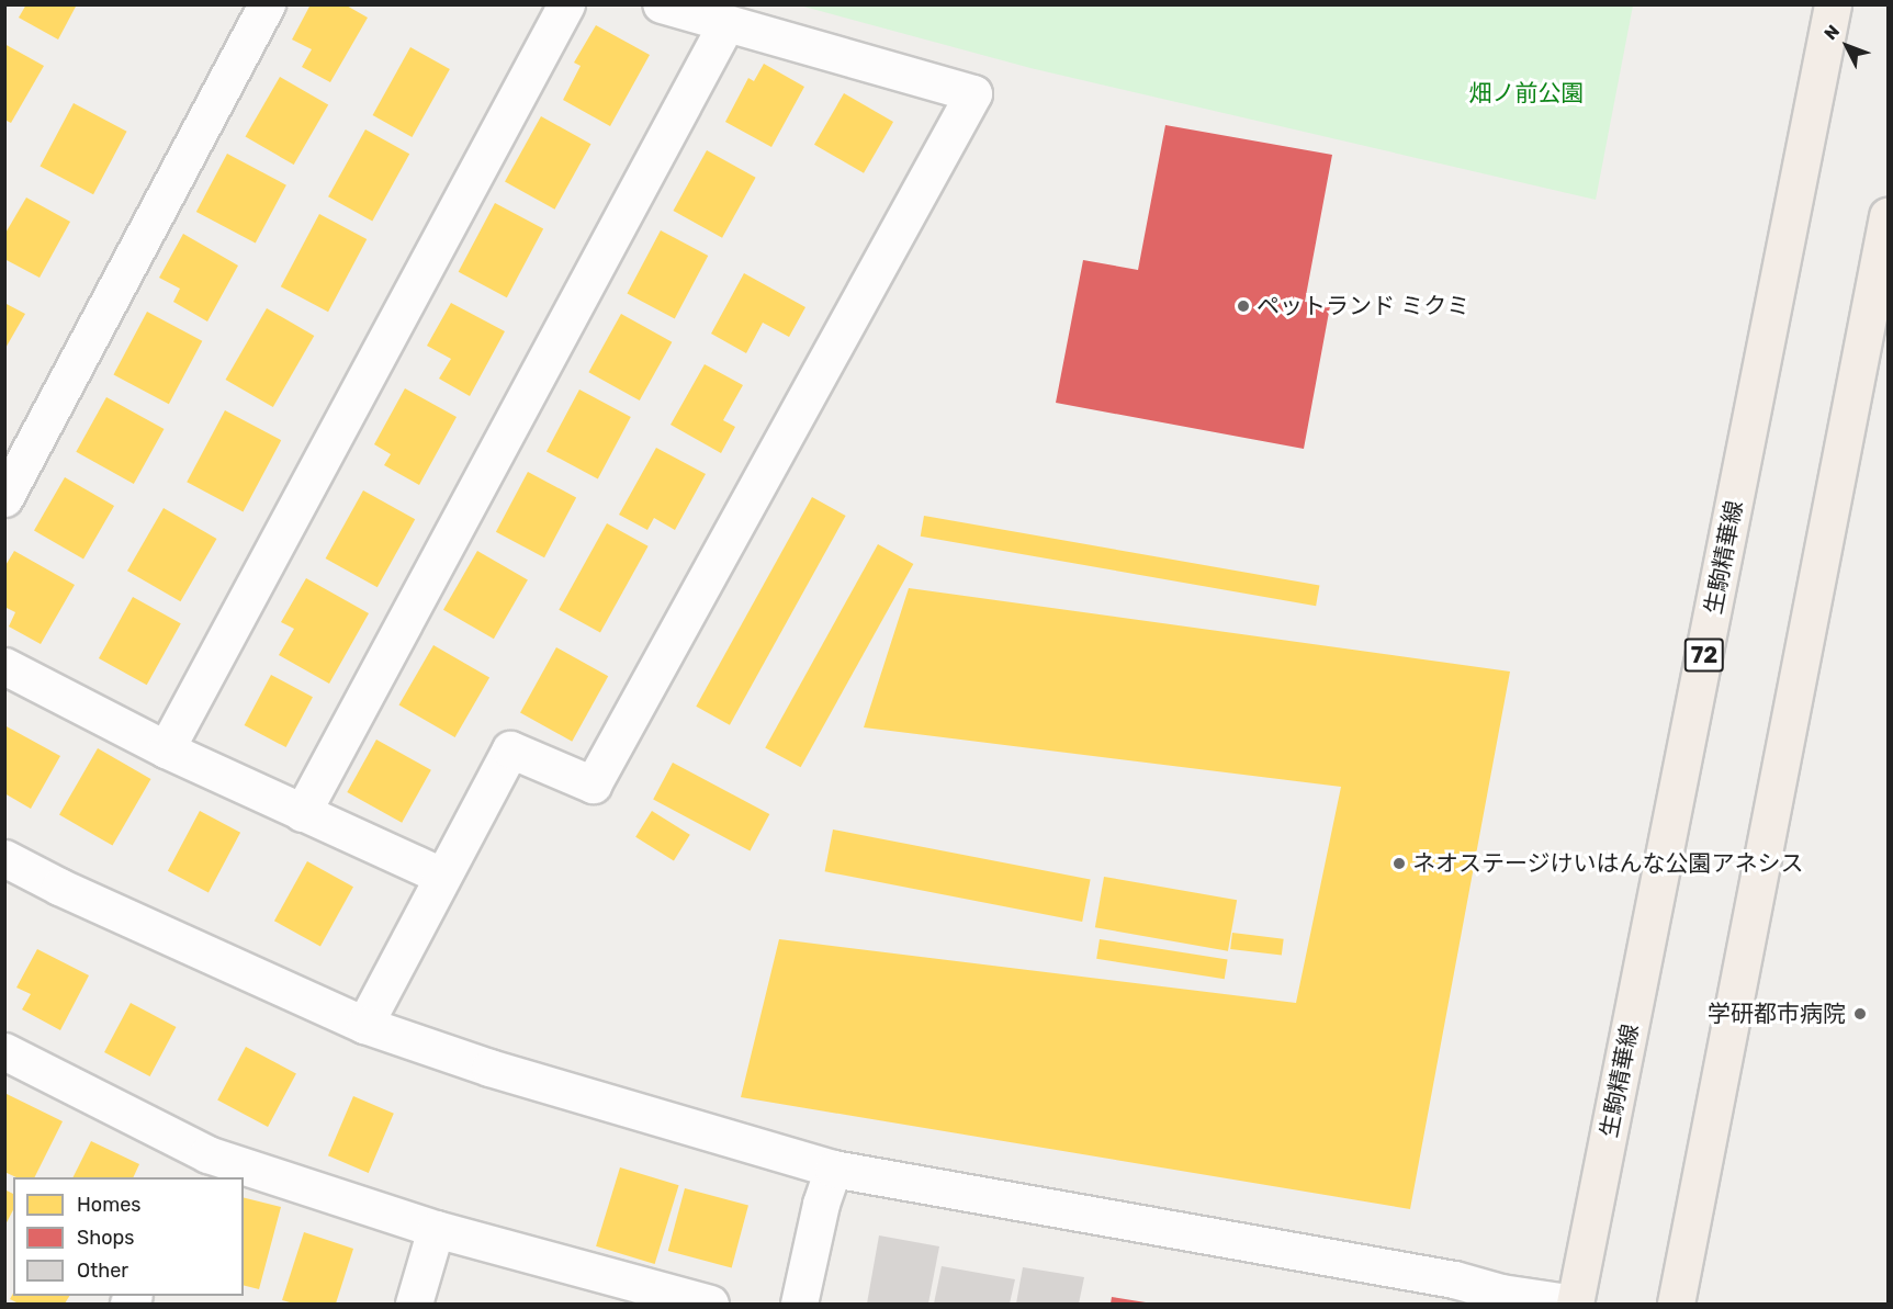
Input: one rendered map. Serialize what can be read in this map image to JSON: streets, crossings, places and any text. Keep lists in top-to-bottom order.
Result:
{
  "streets": {
    "main road": ["生駒精華線", "72"]
  },
  "parks": ["畑ノ前公園"],
  "places": ["ペットランド ミクミ", "ネオステージけいはんな公園アネシス", "学研都市病院"],
  "legend": ["Homes", "Shops", "Other"],
  "north": "top left"
}
